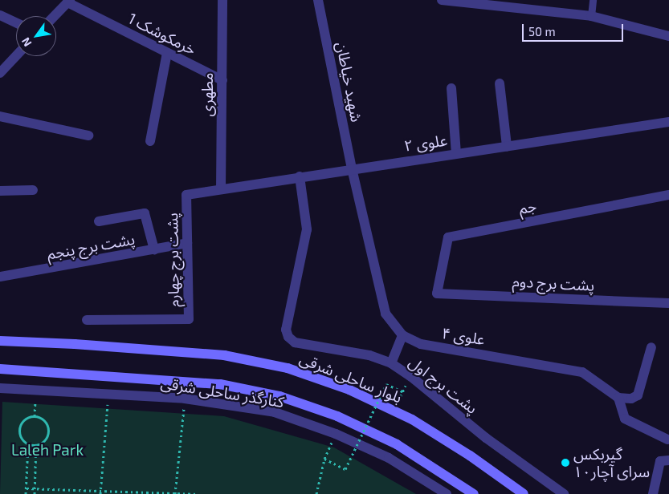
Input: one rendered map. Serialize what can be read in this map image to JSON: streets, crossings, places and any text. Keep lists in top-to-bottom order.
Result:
{
  "streets": {
    "main road": ["بلوار ساحلی شرقی"],
    "street": [
      "خرمکوشک 1",
      "شهید خیاطان",
      "مطهری",
      "علوی ۲",
      "جم",
      "پشت برج پنجم",
      "پشت برج چهارم",
      "پشت برج دوم",
      "علوی ۴",
      "پشت برج اول",
      "کنارگذر ساحلی شرقی"
    ]
  },
  "crossings": [
    ["خرمکوشک 1", "مطهری"],
    ["شهید خیاطان", "علوی ۲"],
    ["شهید خیاطان", "علوی ۴"],
    ["مطهری", "علوی ۲"],
    ["علوی ۲", "پشت برج چهارم"],
    ["علوی ۲", "علوی ۴"],
    ["علوی ۲", "پشت برج اول"],
    ["جم", "پشت برج دوم"],
    ["پشت برج پنجم", "پشت برج چهارم"]
  ],
  "parks": ["Laleh Park"],
  "places": ["گیربکس سرای آچار۱۰"],
  "scale_bar": "50 m",
  "north": "bottom left"
}
